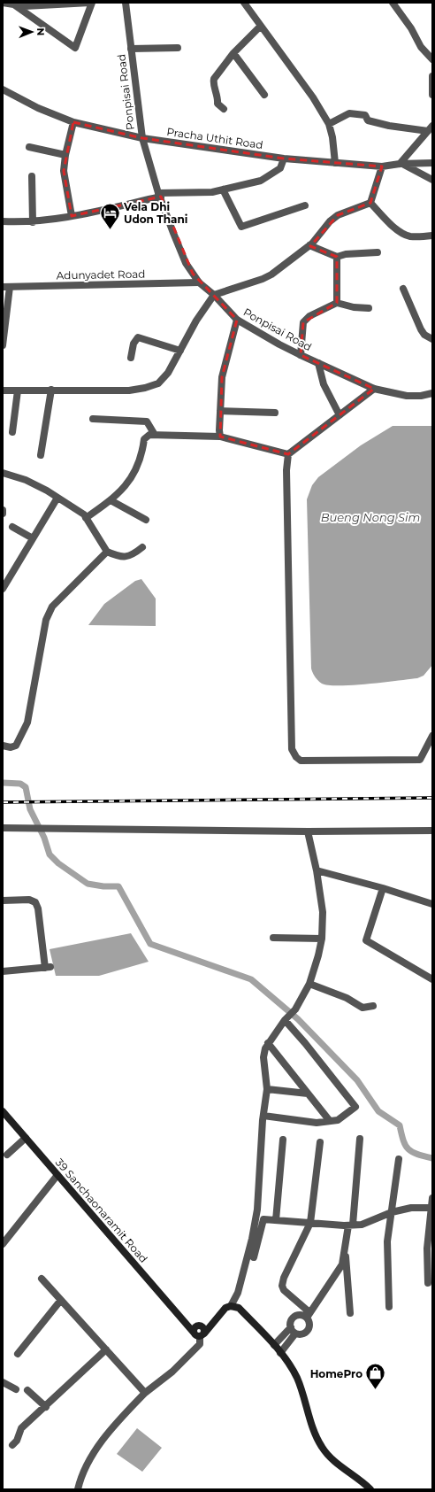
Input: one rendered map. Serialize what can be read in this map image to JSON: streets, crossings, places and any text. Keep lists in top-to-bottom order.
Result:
{
  "streets": {
    "main road": ["39 Sanchaonaramit Road"],
    "street": ["Ponpisai Road", "Pracha Uthit Road", "Adunyadet Road"]
  },
  "crossings": [
    ["Ponpisai Road", "Pracha Uthit Road"],
    ["Ponpisai Road", "Adunyadet Road"]
  ],
  "water": ["Bueng Nong Sim"],
  "places": {
    "hotel": ["Vela Dhi Udon Thani"],
    "shop": ["HomePro"]
  },
  "north": "right"
}
